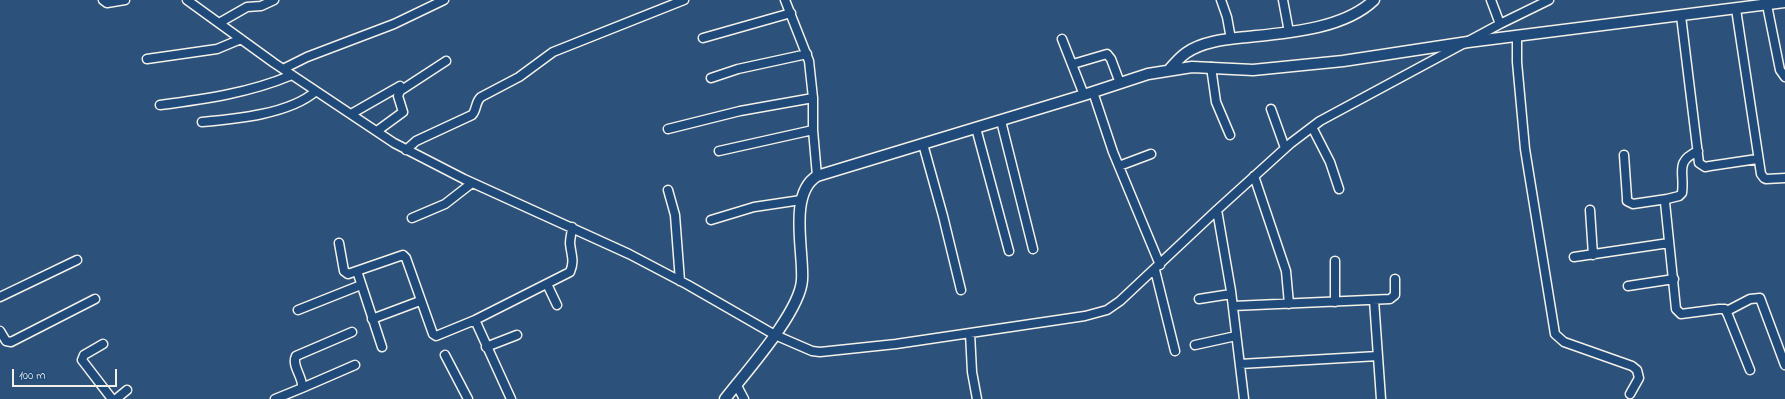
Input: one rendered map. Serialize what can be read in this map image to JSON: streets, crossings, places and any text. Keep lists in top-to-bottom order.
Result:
{
  "scale_bar": "100 m"
}
